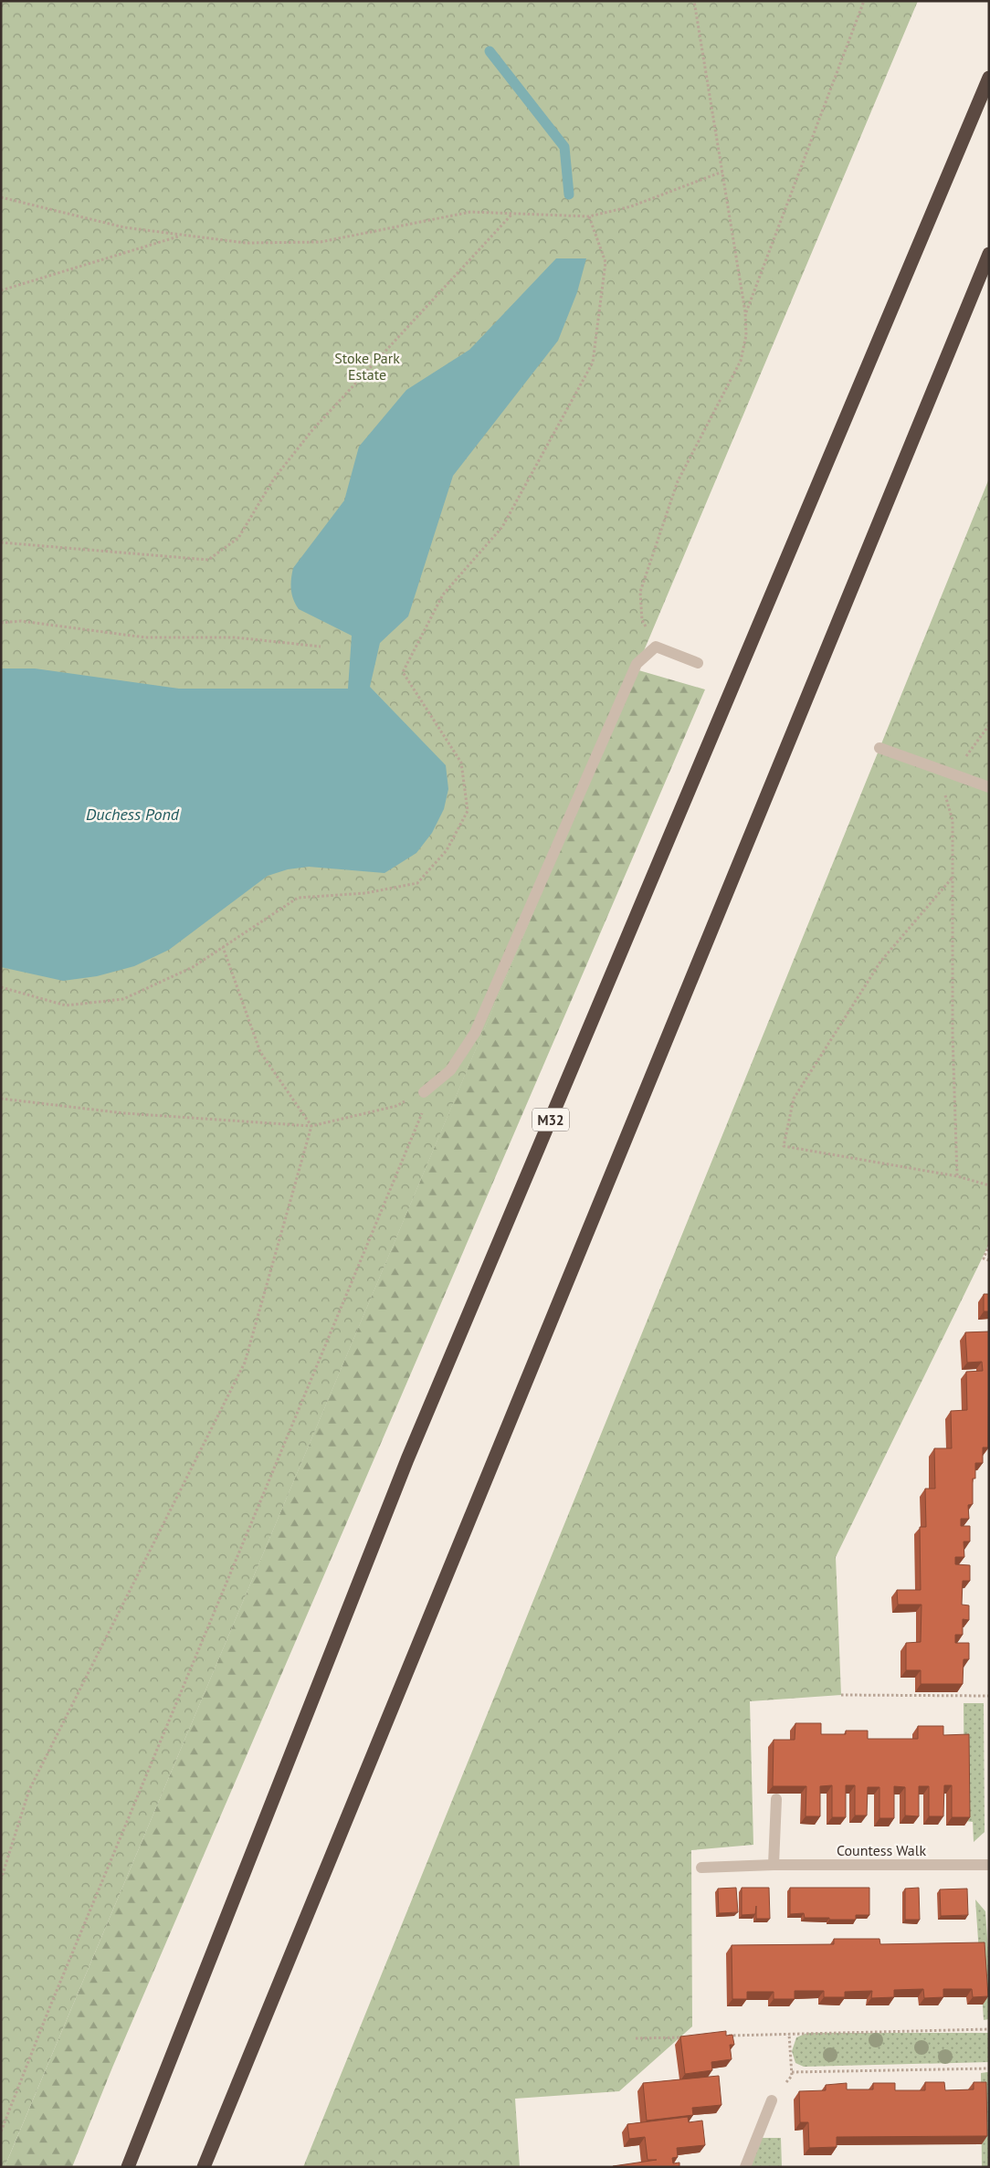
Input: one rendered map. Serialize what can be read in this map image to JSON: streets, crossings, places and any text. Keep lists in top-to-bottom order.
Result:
{
  "streets": {
    "highway": ["M32"],
    "street": ["Countess Walk"]
  },
  "water": ["Duchess Pond"],
  "parks": ["Stoke Park Estate"]
}
